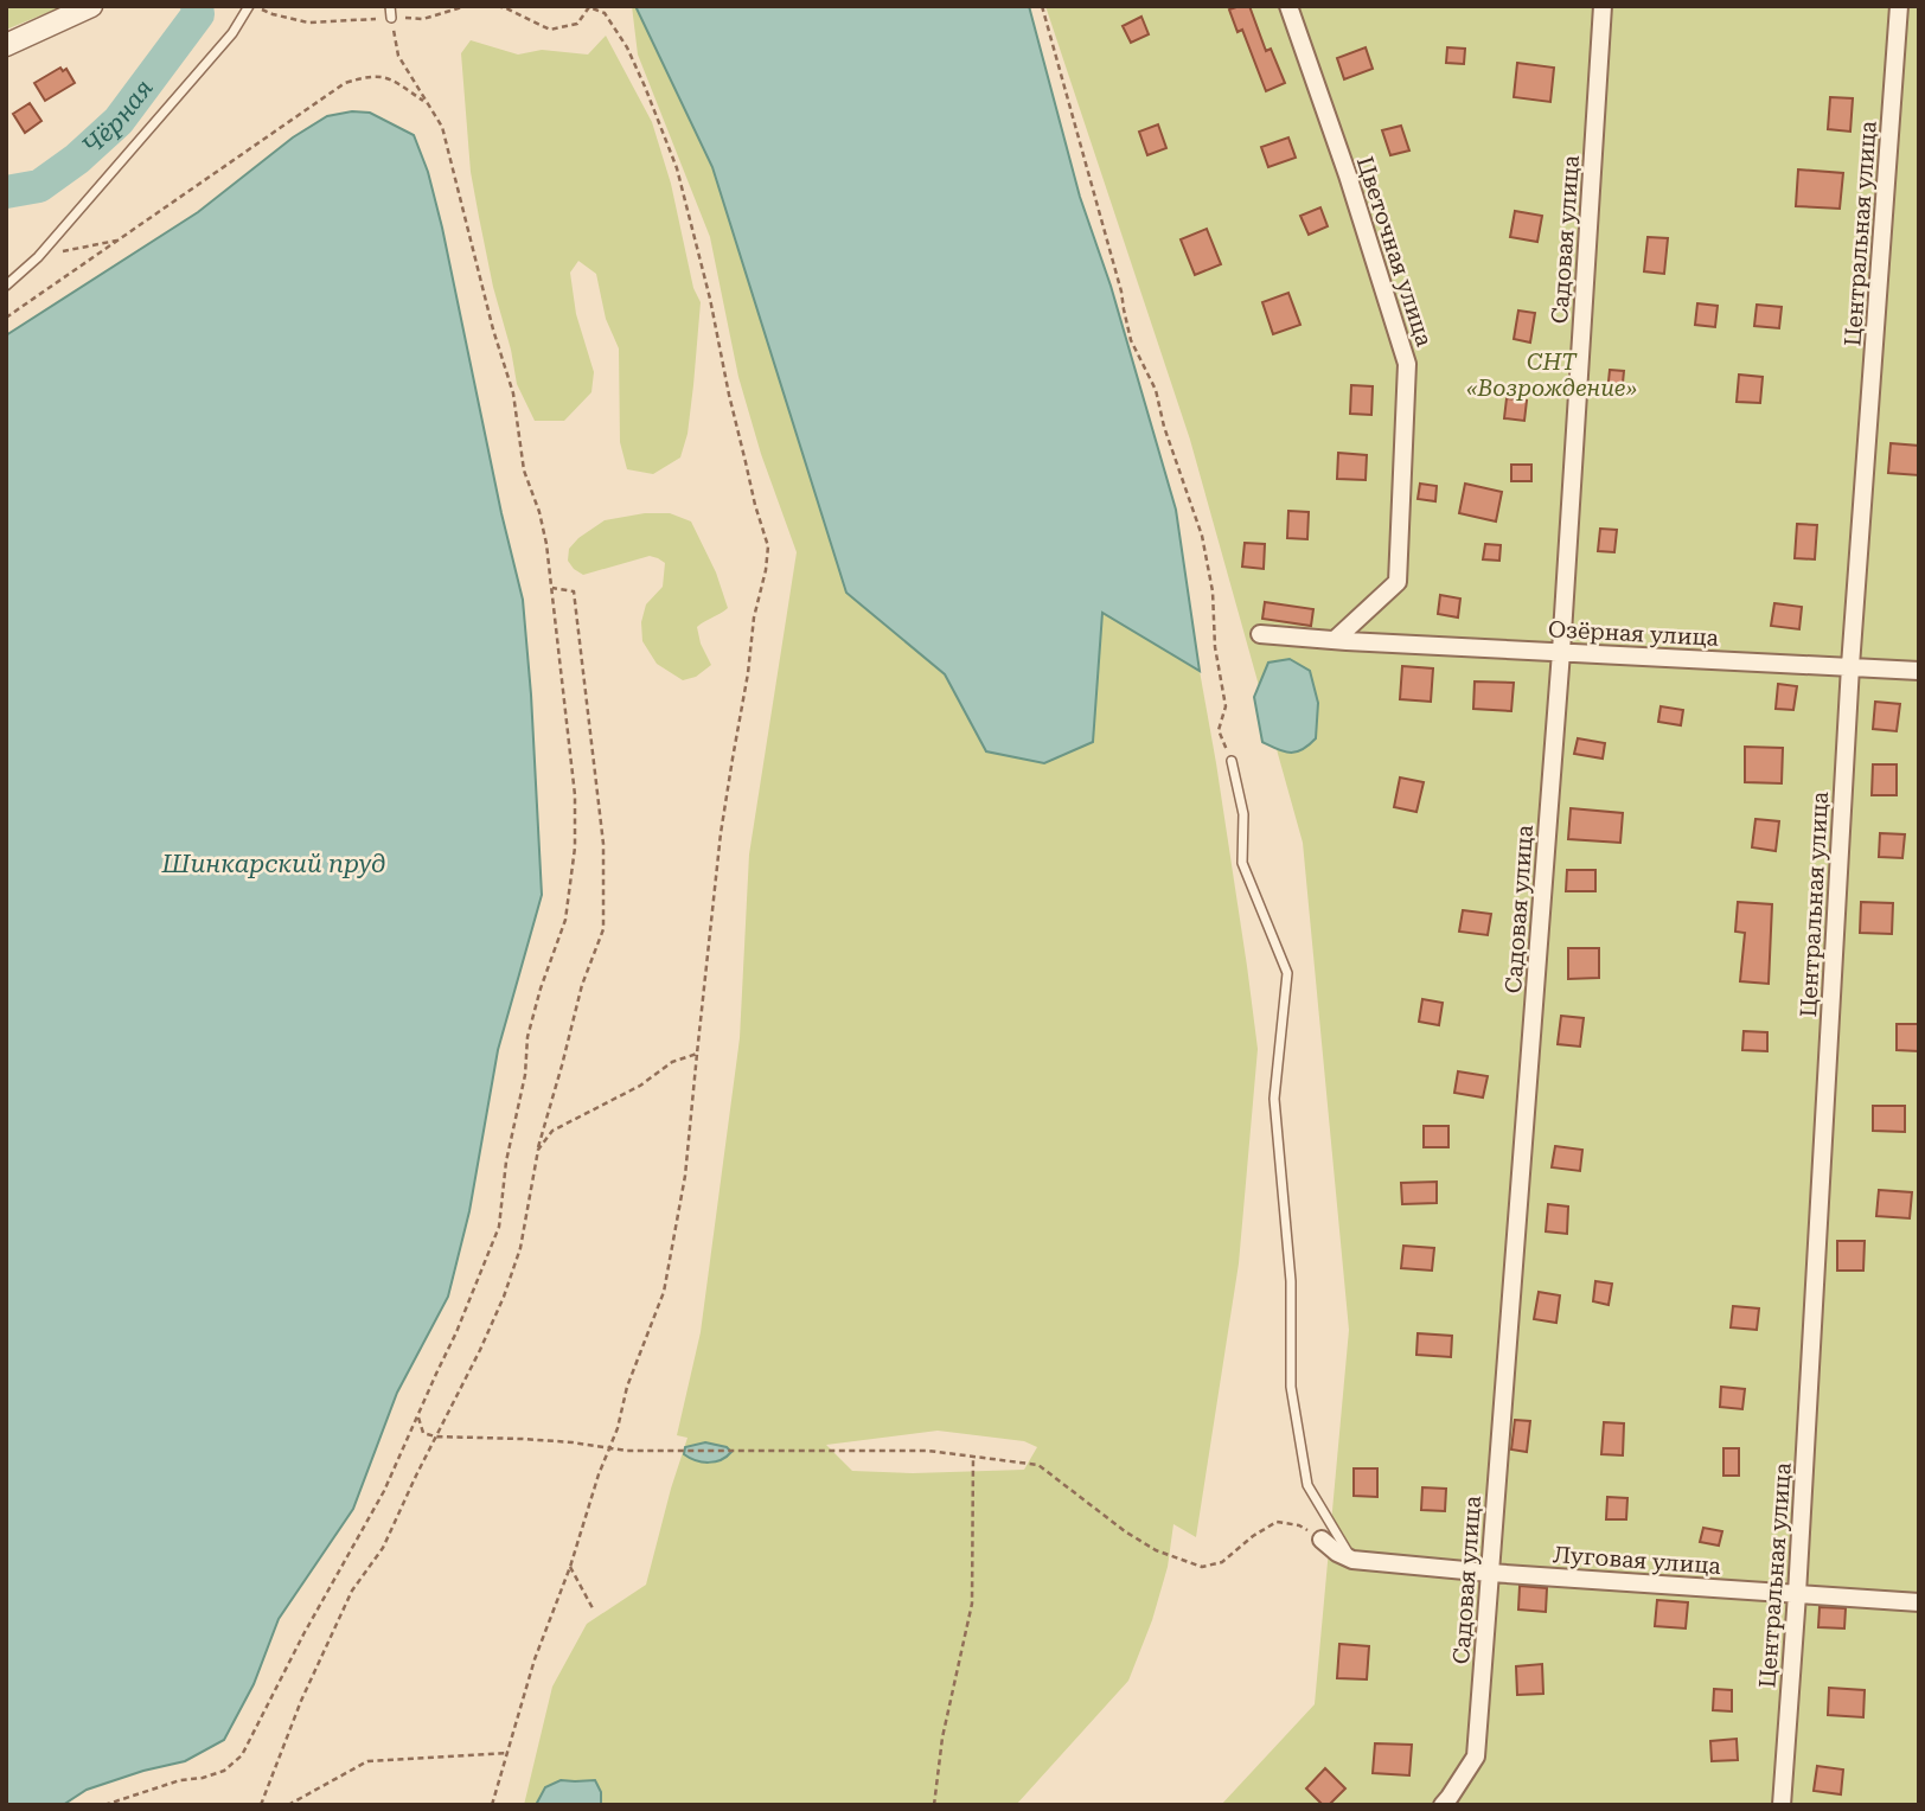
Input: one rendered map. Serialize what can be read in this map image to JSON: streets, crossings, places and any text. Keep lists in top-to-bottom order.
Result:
{
  "streets": {
    "street": [
      "Центральная улица",
      "Садовая улица",
      "Цветочная улица",
      "Озёрная улица",
      "Луговая улица"
    ]
  },
  "crossings": [
    ["Центральная улица", "Озёрная улица"],
    ["Центральная улица", "Луговая улица"],
    ["Садовая улица", "Озёрная улица"],
    ["Садовая улица", "Луговая улица"],
    ["Цветочная улица", "Озёрная улица"]
  ],
  "water": ["Чёрная", "Шинкарский пруд"],
  "parks": ["СНТ «Возрождение»"]
}
